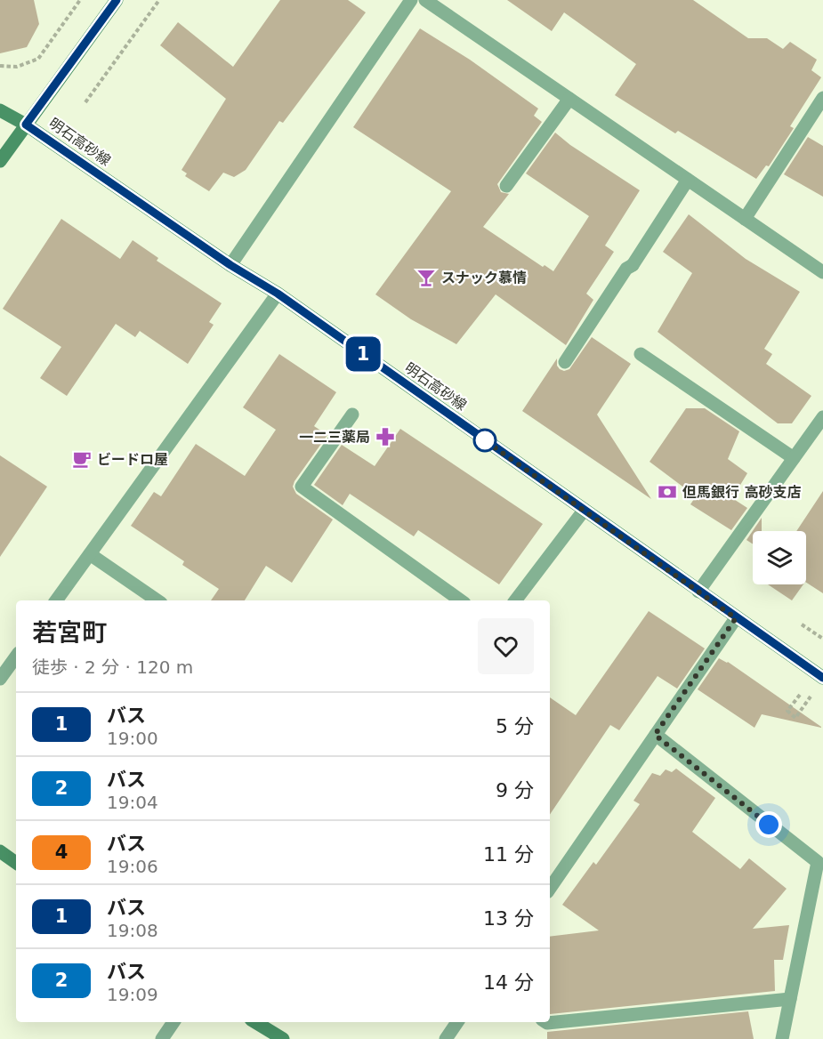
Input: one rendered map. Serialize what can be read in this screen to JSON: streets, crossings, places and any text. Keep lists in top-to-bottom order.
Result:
{
  "streets": {
    "main road": ["明石高砂線"]
  },
  "places": {
    "bar": ["スナック慕情"],
    "pharmacy": ["一二三薬局"],
    "cafe": ["ビードロ屋"],
    "bank": ["但馬銀行 高砂支店"]
  },
  "lines": ["bus line 1"],
  "page": {
    "on_map": "1",
    "heading": ["若宮町", "徒歩 · 2 分 · 120 m"],
    "list": [
      {
        "mark": "1",
        "name": "バス",
        "note": "19:00",
        "value": "5 分"
      },
      {
        "mark": "2",
        "name": "バス",
        "note": "19:04",
        "value": "9 分"
      },
      {
        "mark": "4",
        "name": "バス",
        "note": "19:06",
        "value": "11 分"
      },
      {
        "mark": "1",
        "name": "バス",
        "note": "19:08",
        "value": "13 分"
      },
      {
        "mark": "2",
        "name": "バス",
        "note": "19:09",
        "value": "14 分"
      }
    ]
  }
}
